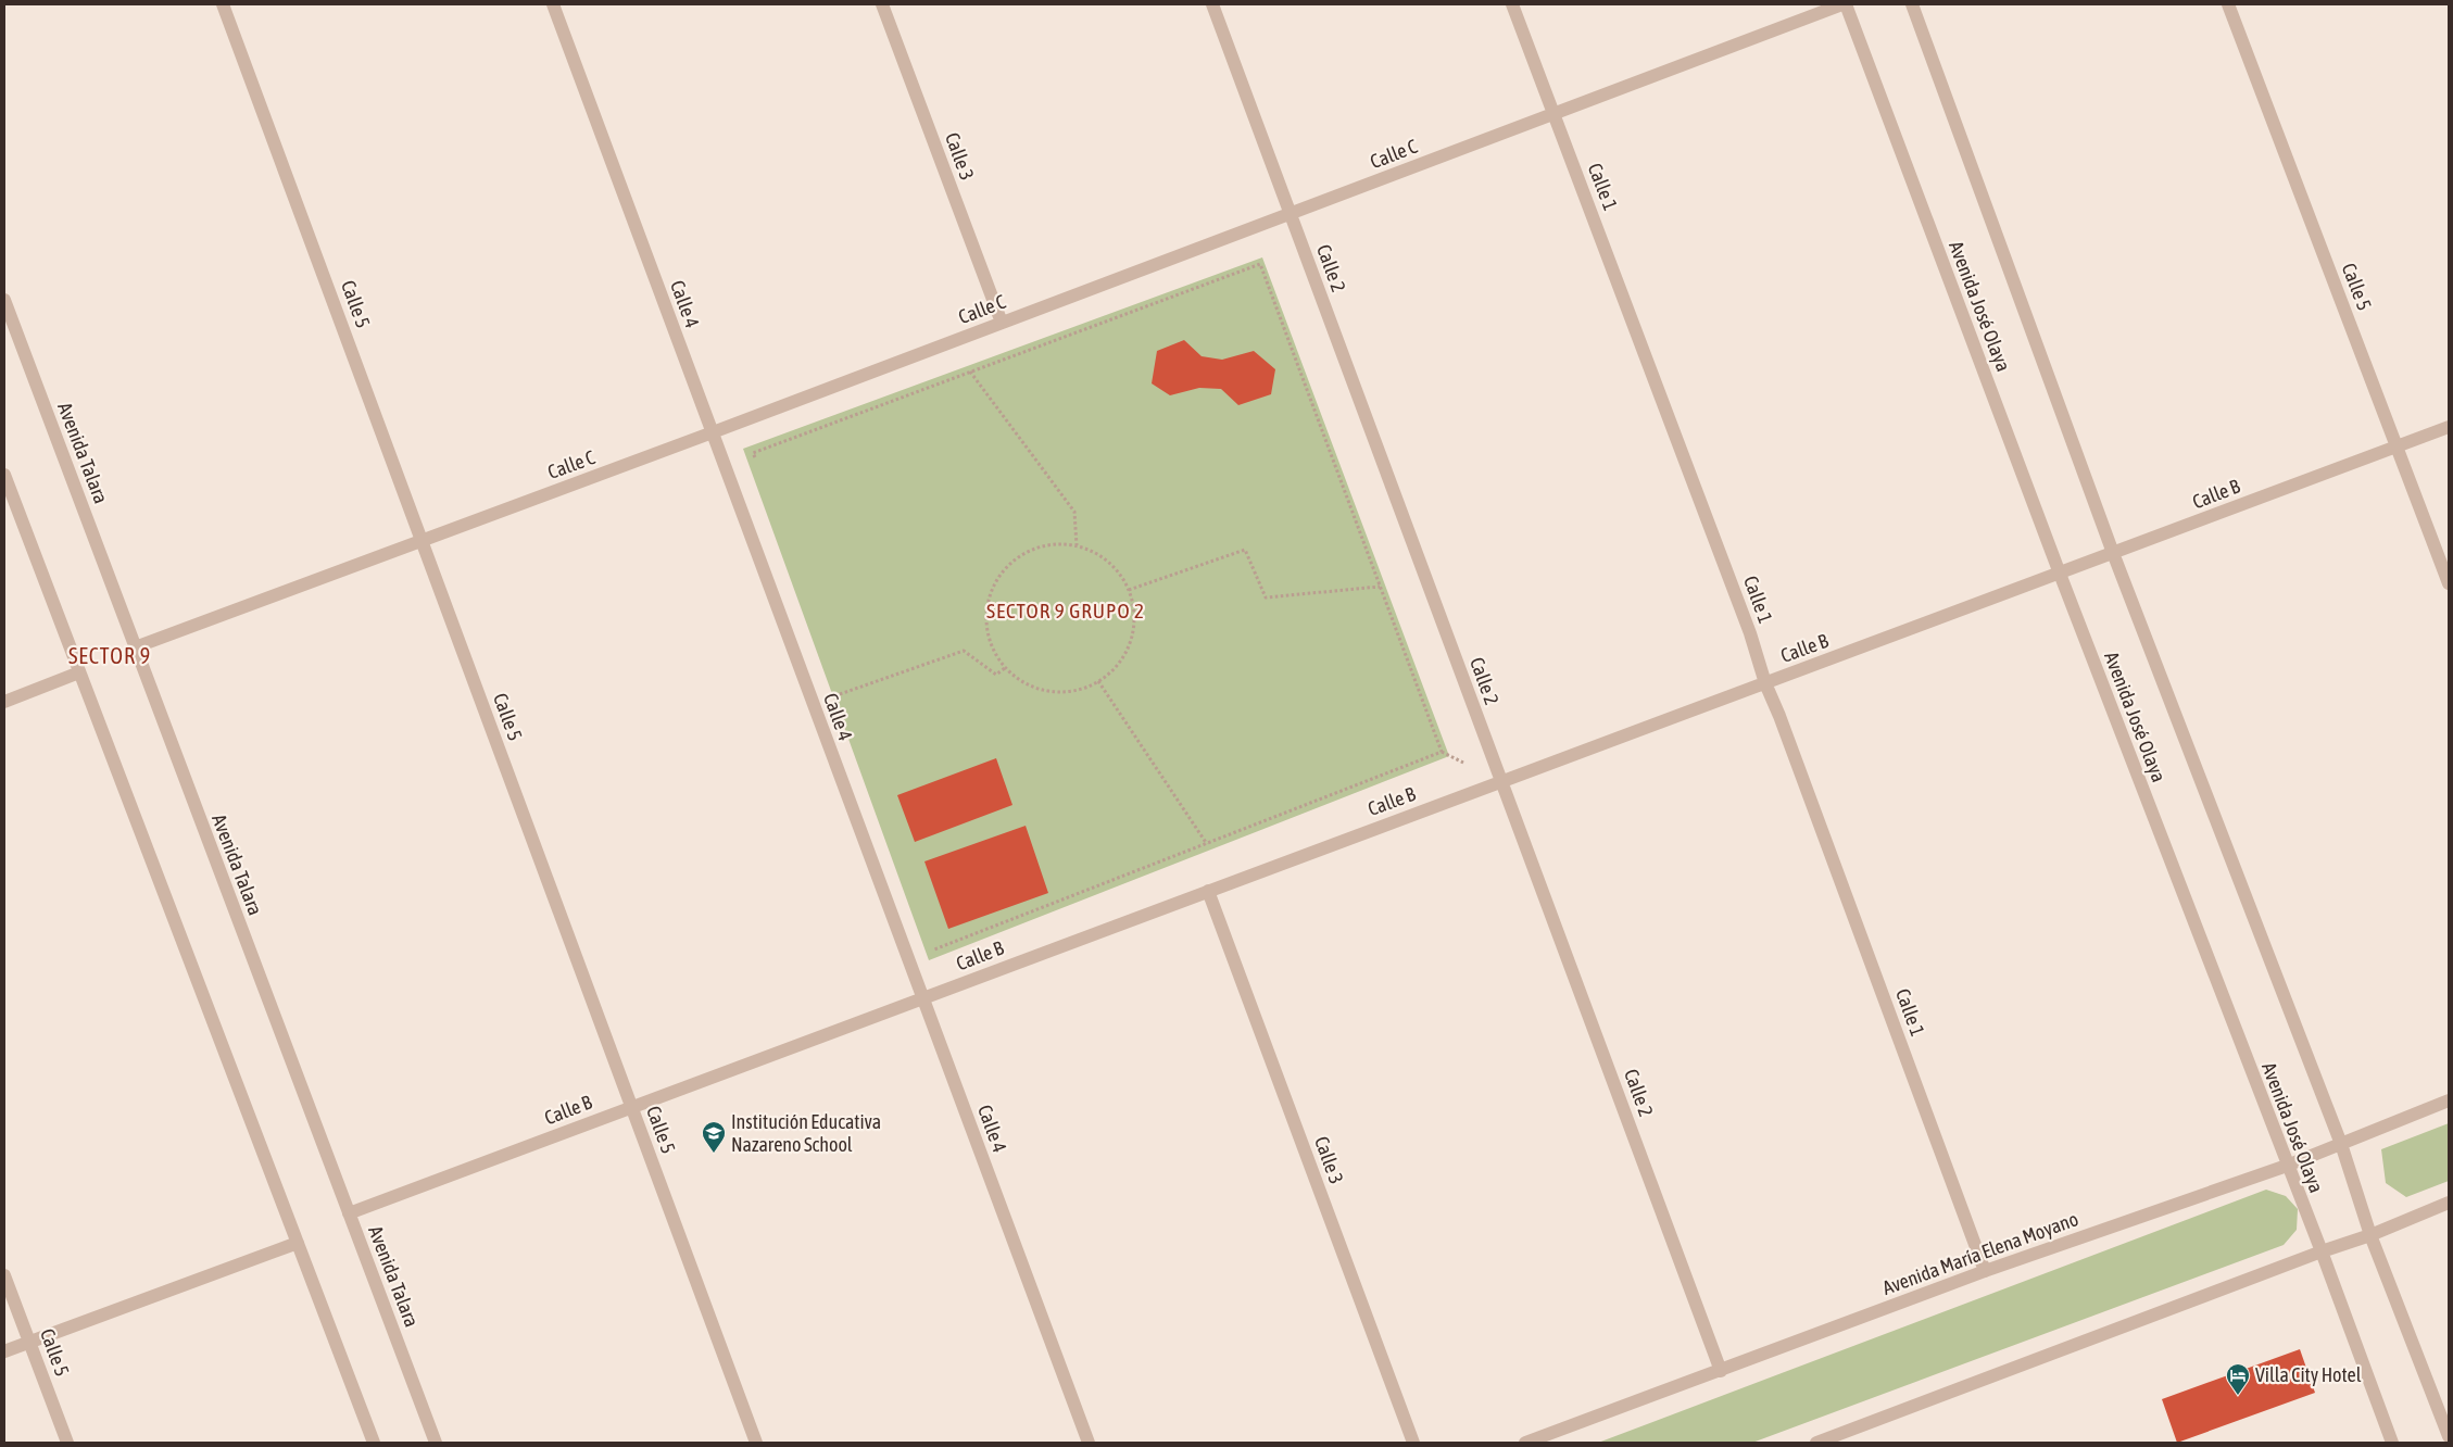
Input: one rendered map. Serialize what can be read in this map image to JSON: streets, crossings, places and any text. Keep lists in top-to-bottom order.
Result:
{
  "streets": {
    "street": [
      "Calle C",
      "Calle 3",
      "Calle 1",
      "Calle 2",
      "Calle 5",
      "Calle 4",
      "Avenida José Olaya",
      "Avenida Talara",
      "Calle B",
      "Avenida María Elena Moyano"
    ]
  },
  "crossings": [
    ["Calle C", "Calle 3"],
    ["Calle C", "Calle 1"],
    ["Calle C", "Calle 2"],
    ["Calle C", "Calle 5"],
    ["Calle C", "Calle 4"],
    ["Calle C", "Avenida José Olaya"],
    ["Calle C", "Avenida Talara"],
    ["Calle 3", "Calle B"],
    ["Calle 1", "Calle B"],
    ["Calle 1", "Avenida María Elena Moyano"],
    ["Calle 2", "Calle B"],
    ["Calle 2", "Avenida María Elena Moyano"],
    ["Calle 5", "Calle B"],
    ["Calle 4", "Calle B"],
    ["Avenida José Olaya", "Calle B"],
    ["Avenida José Olaya", "Avenida María Elena Moyano"],
    ["Avenida Talara", "Calle B"]
  ],
  "districts": ["SECTOR 9 GRUPO 2", "SECTOR 9"],
  "places": {
    "school or university": ["Institución Educativa Nazareno School"],
    "hotel": ["Villa City Hotel"]
  }
}
